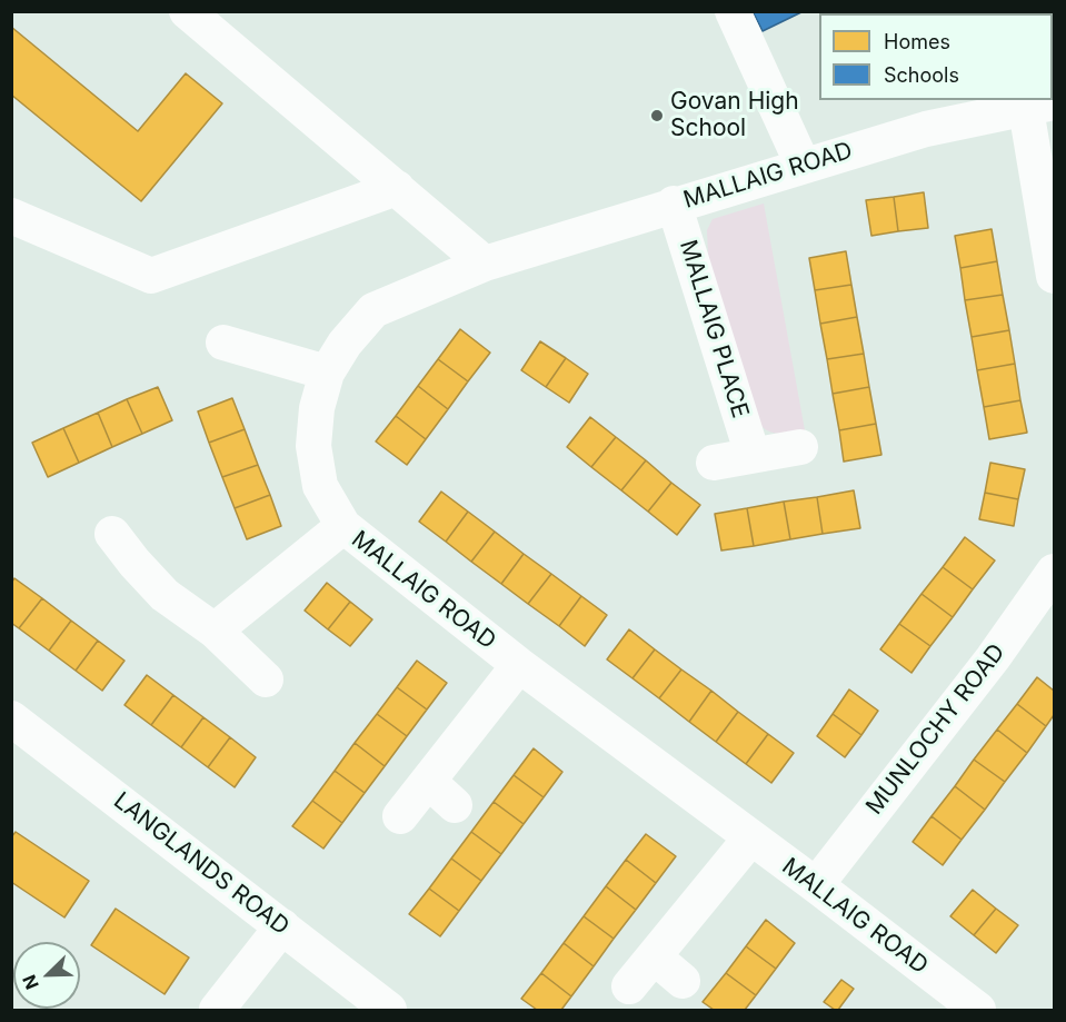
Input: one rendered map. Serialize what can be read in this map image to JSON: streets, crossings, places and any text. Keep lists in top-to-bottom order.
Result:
{
  "streets": {
    "street": [
      "MALLAIG ROAD",
      "MALLAIG PLACE",
      "MUNLOCHY ROAD",
      "LANGLANDS ROAD"
    ]
  },
  "crossings": [
    ["MALLAIG ROAD", "MALLAIG PLACE"],
    ["MALLAIG ROAD", "MUNLOCHY ROAD"]
  ],
  "places": ["Govan High School"],
  "legend": ["Homes", "Schools"],
  "north": "bottom left"
}
